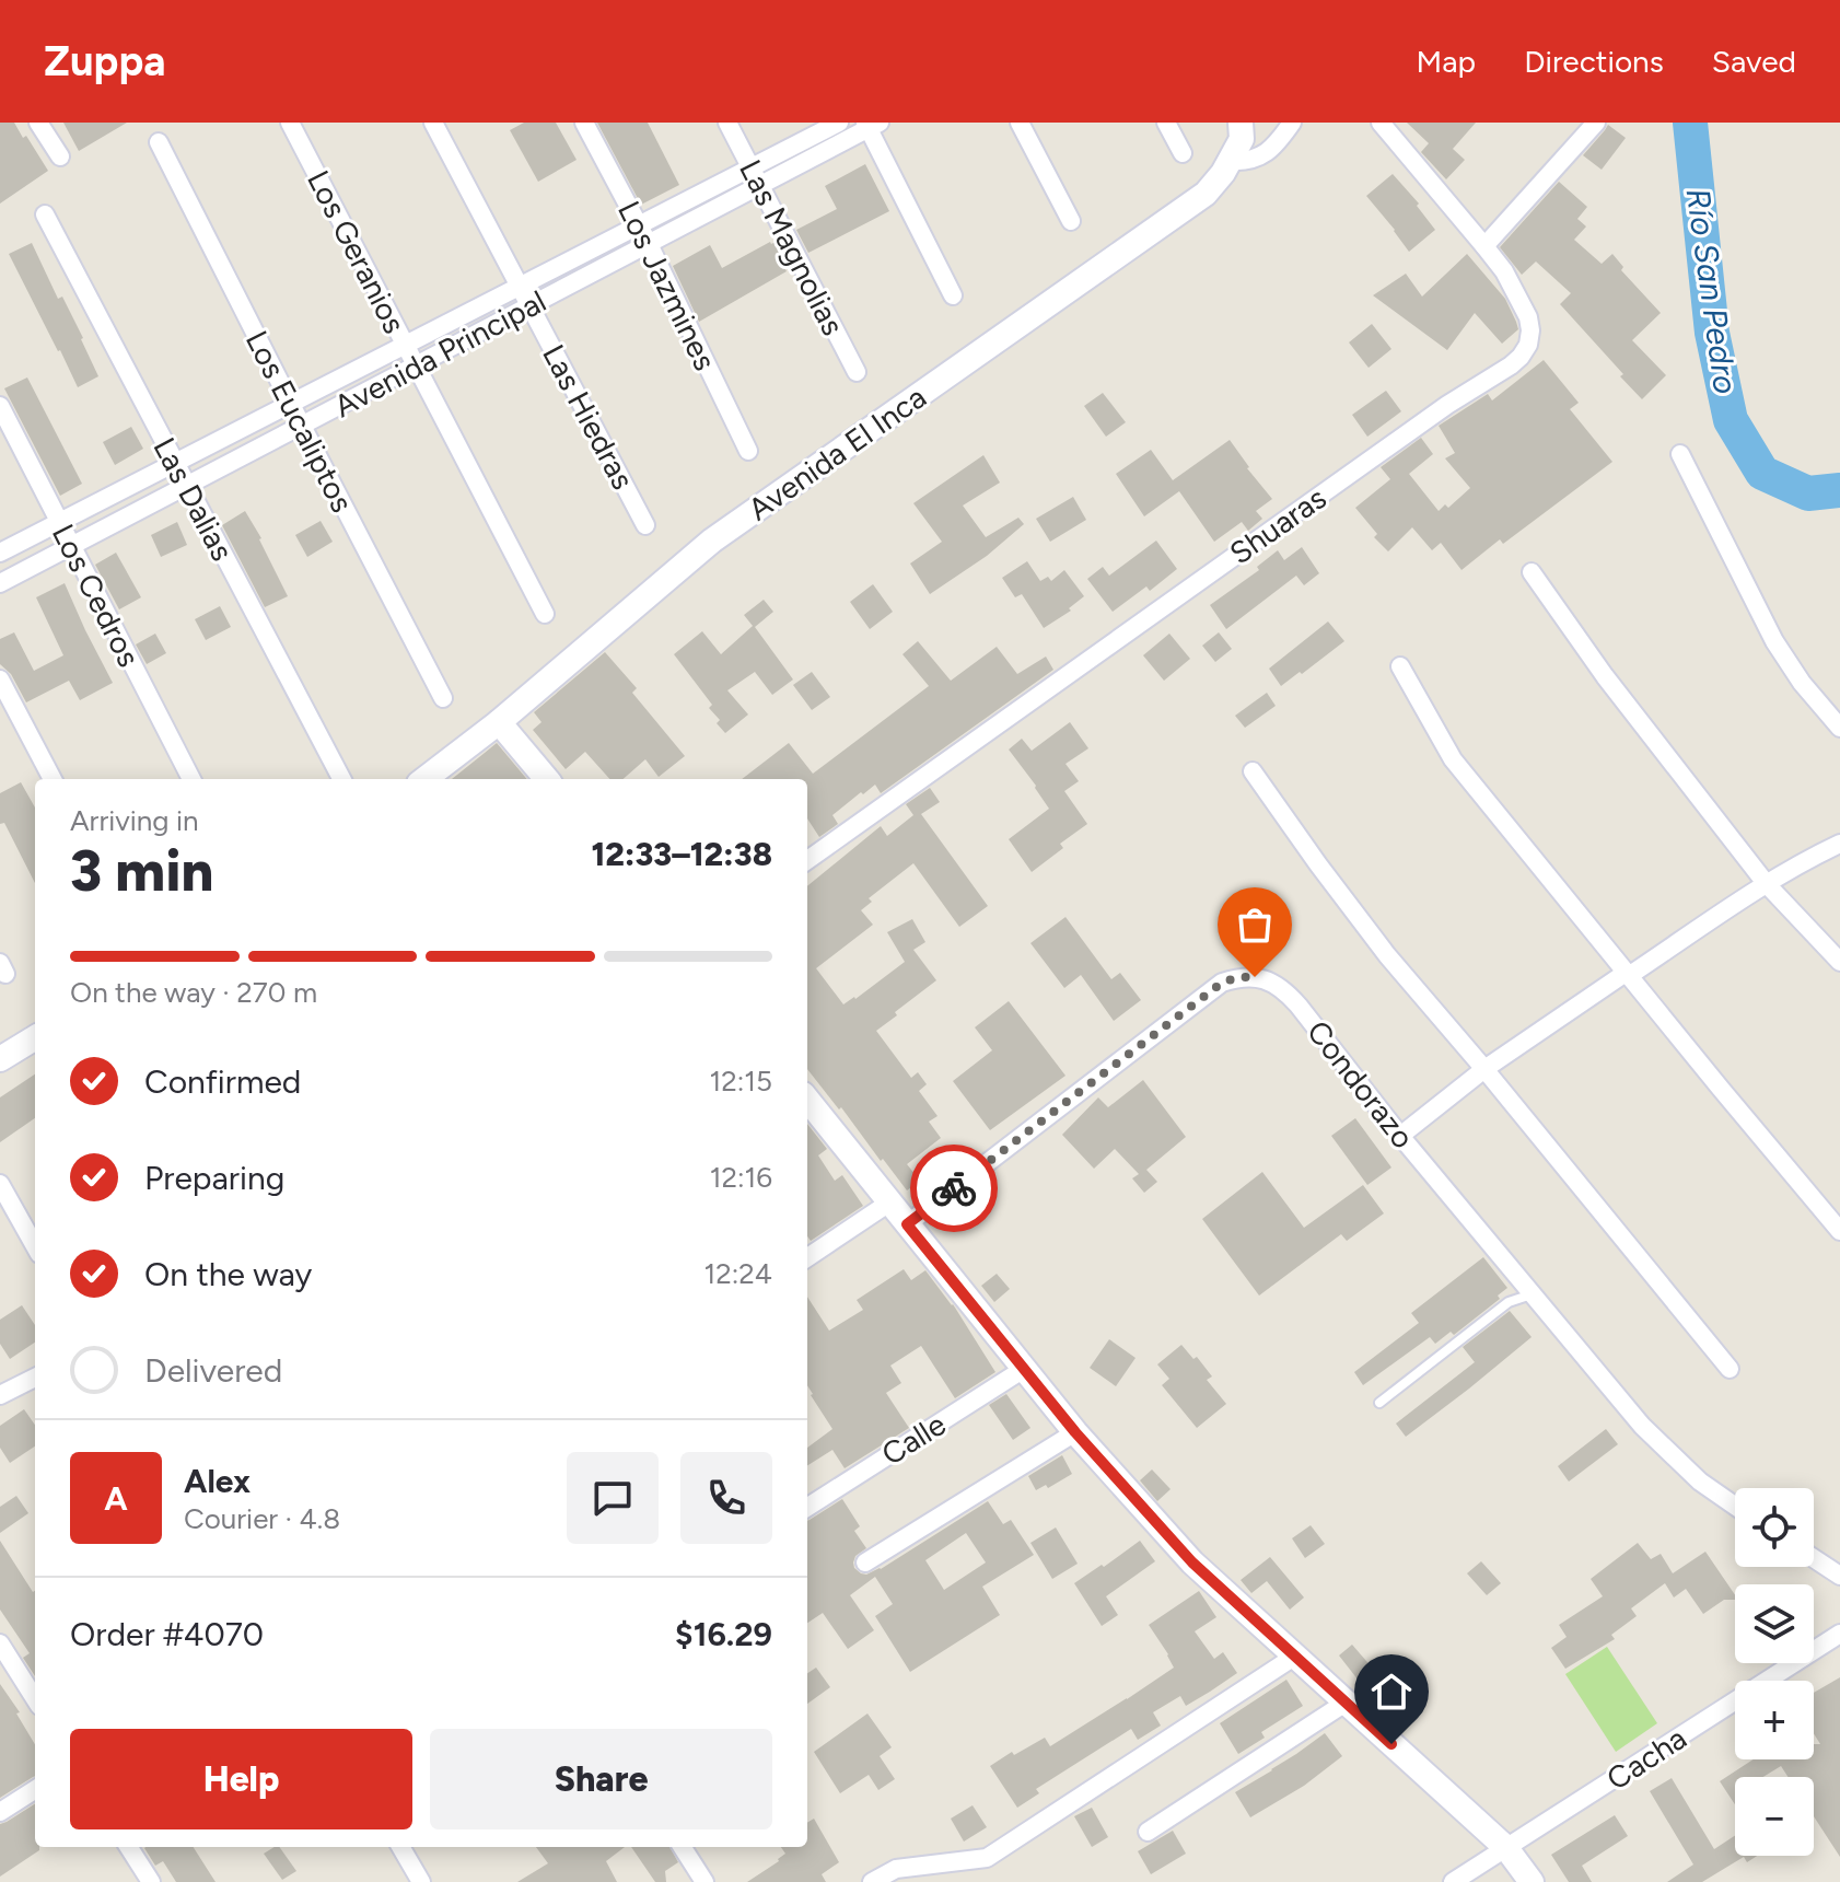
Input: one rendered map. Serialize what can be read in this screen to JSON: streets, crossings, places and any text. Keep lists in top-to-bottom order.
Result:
{
  "streets": {
    "street": [
      "Las Magnolias",
      "Los Geranios",
      "Los Jazmines",
      "Avenida Principal",
      "Las Hiedras",
      "Los Eucaliptos",
      "Avenida El Inca",
      "Las Dalias",
      "Shuaras",
      "Los Cedros",
      "Condorazo",
      "Calle",
      "Cacha"
    ]
  },
  "crossings": [
    ["Las Magnolias", "Avenida Principal"],
    ["Los Geranios", "Avenida Principal"],
    ["Los Jazmines", "Avenida Principal"],
    ["Avenida Principal", "Las Hiedras"],
    ["Avenida Principal", "Los Eucaliptos"],
    ["Avenida Principal", "Las Dalias"],
    ["Avenida Principal", "Los Cedros"]
  ],
  "water": ["Río San Pedro"],
  "page": {
    "header": "Zuppa",
    "nav": ["Map", "Directions", "Saved"],
    "heading": ["3 min", "Arriving in", "12:33–12:38"],
    "panel": [
      "Alex",
      "Courier · 4.8",
      "Order #4070",
      "$16.29"
    ],
    "bar": "On the way · 270 m",
    "list": [
      ["Confirmed", "12:15"],
      ["Preparing", "12:16"],
      ["On the way", "12:24"],
      "Delivered"
    ],
    "round": "A",
    "map_buttons": ["+", "−"],
    "buttons": ["Help", "Share"]
  }
}
